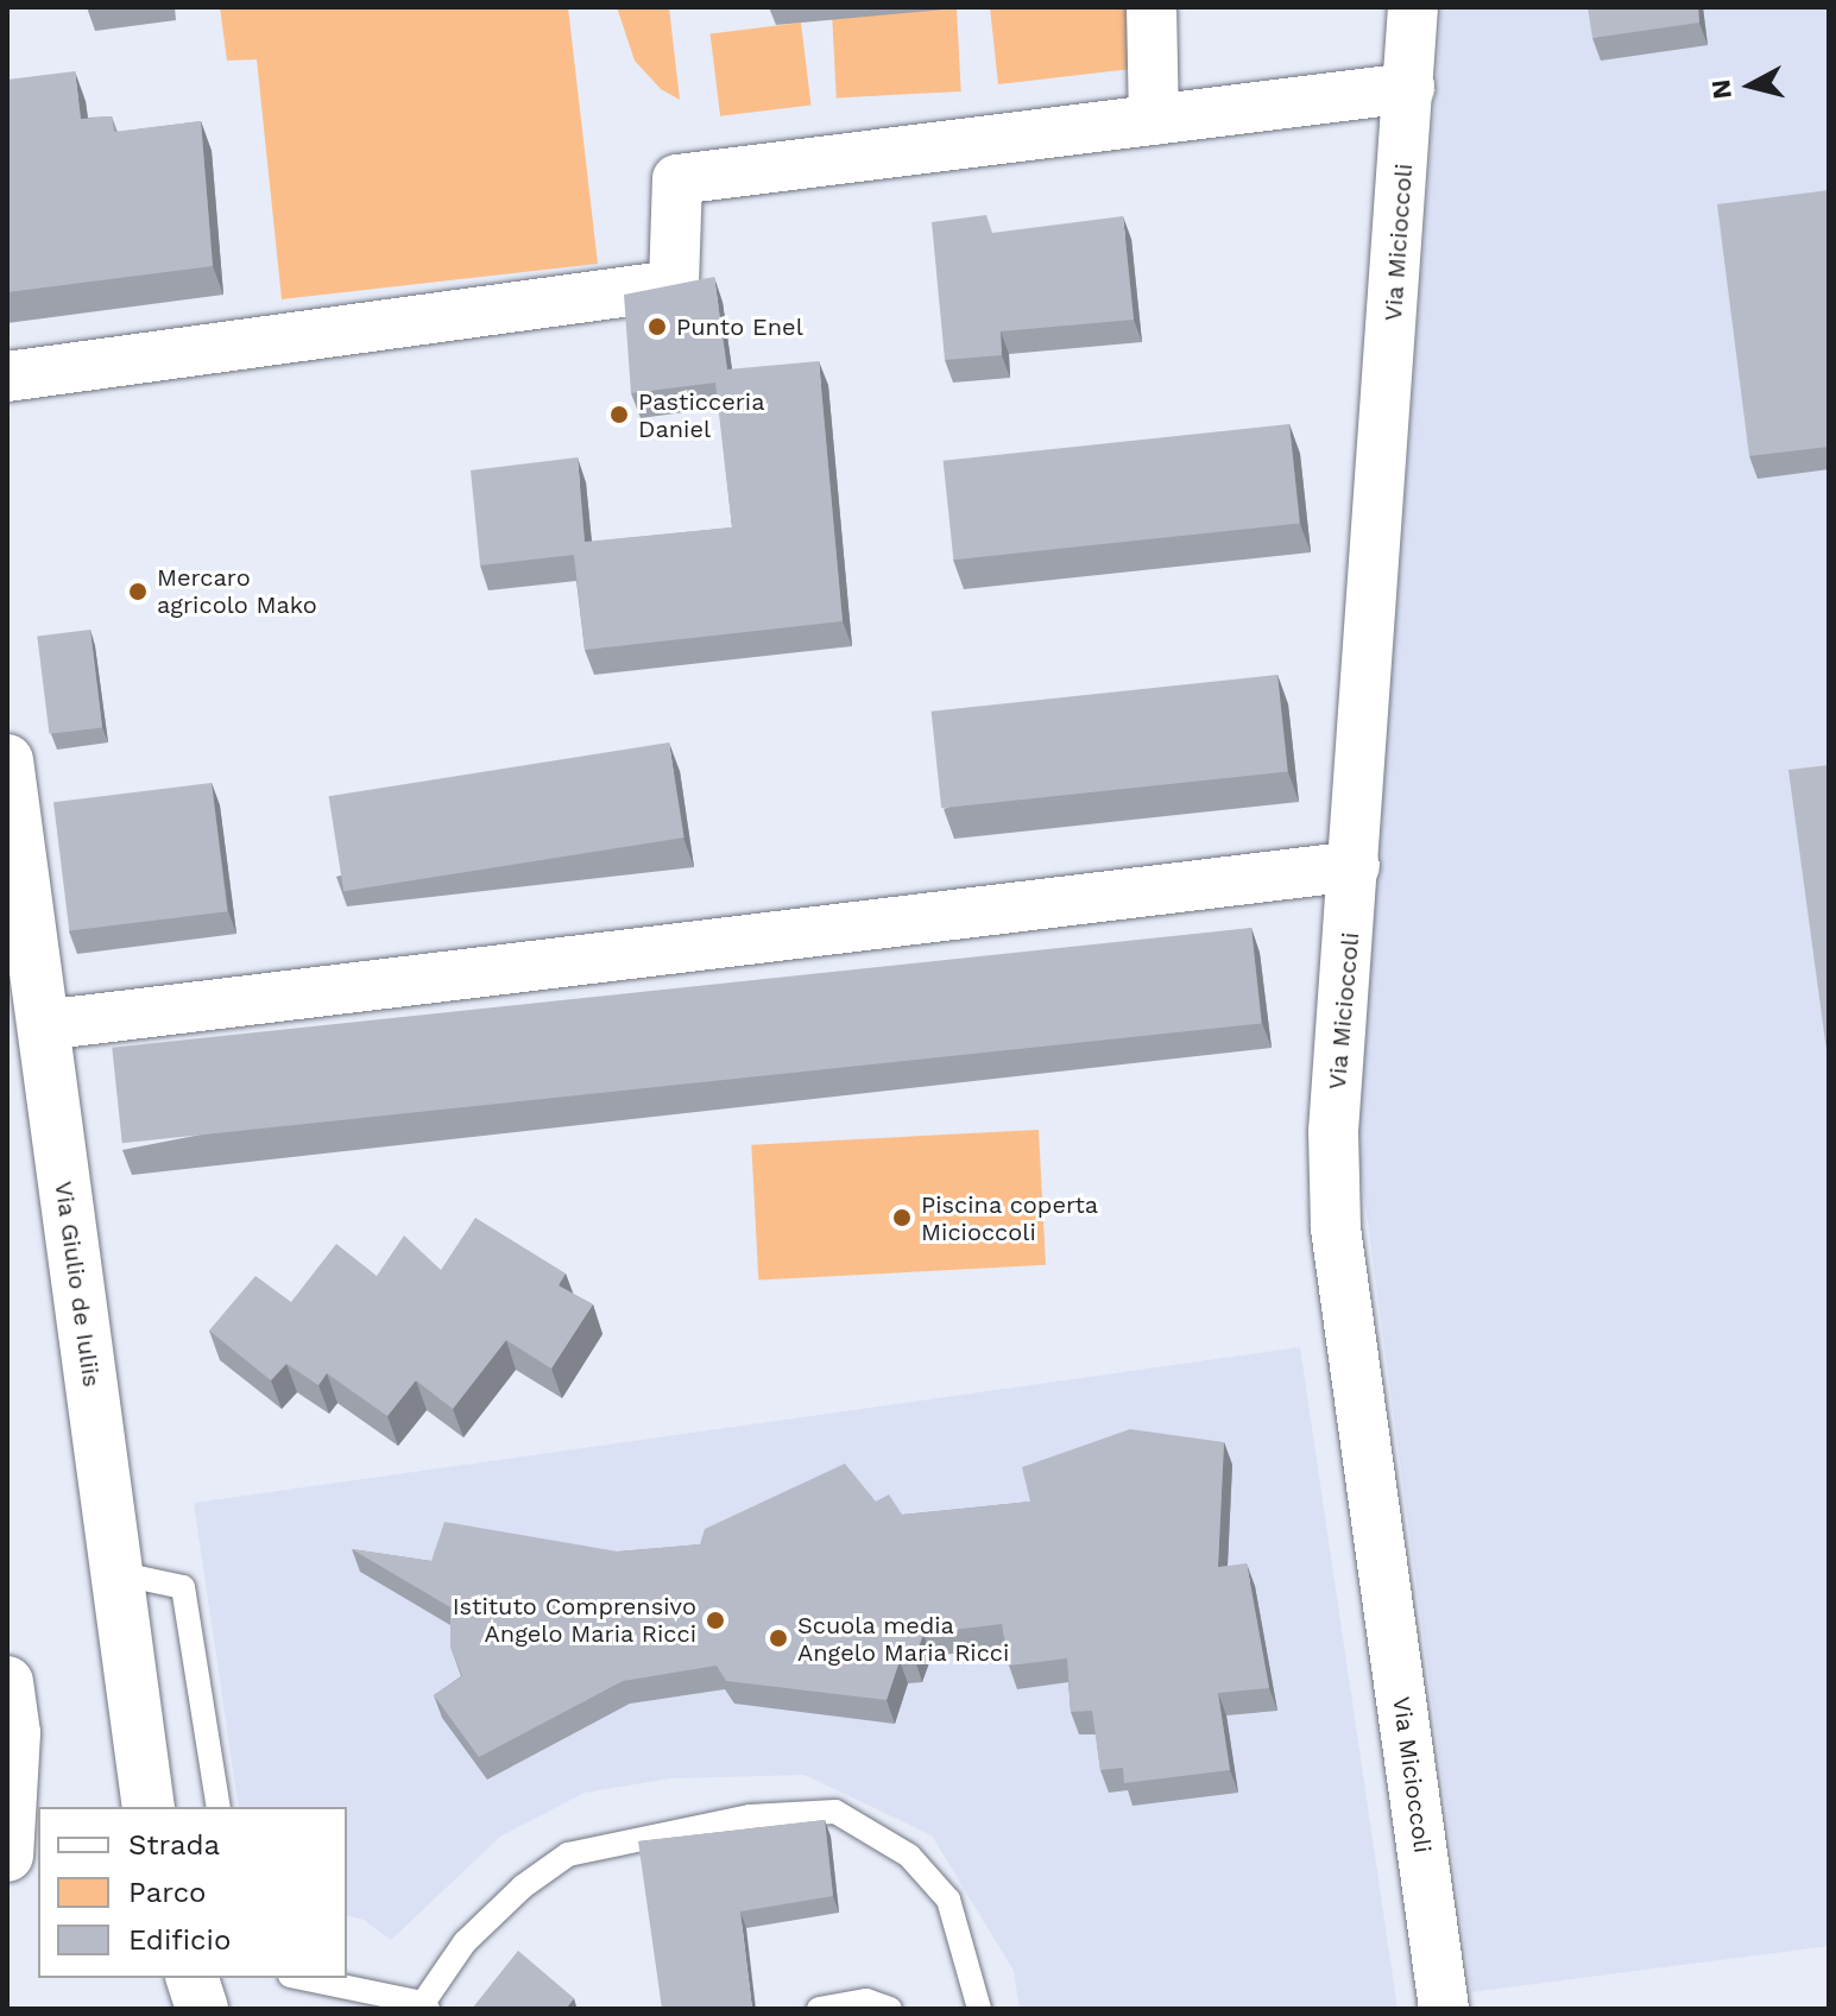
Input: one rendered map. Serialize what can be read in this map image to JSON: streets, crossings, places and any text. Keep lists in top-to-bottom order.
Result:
{
  "streets": {
    "main road": ["Via Giulio de Iuliis"],
    "street": ["Via Micioccoli"]
  },
  "places": [
    "Punto Enel",
    "Pasticceria Daniel",
    "Mercaro agricolo Mako",
    "Piscina coperta Micioccoli",
    "Istituto Comprensivo Angelo Maria Ricci",
    "Scuola media Angelo Maria Ricci"
  ],
  "legend": ["Strada", "Parco", "Edificio"],
  "north": "left"
}
